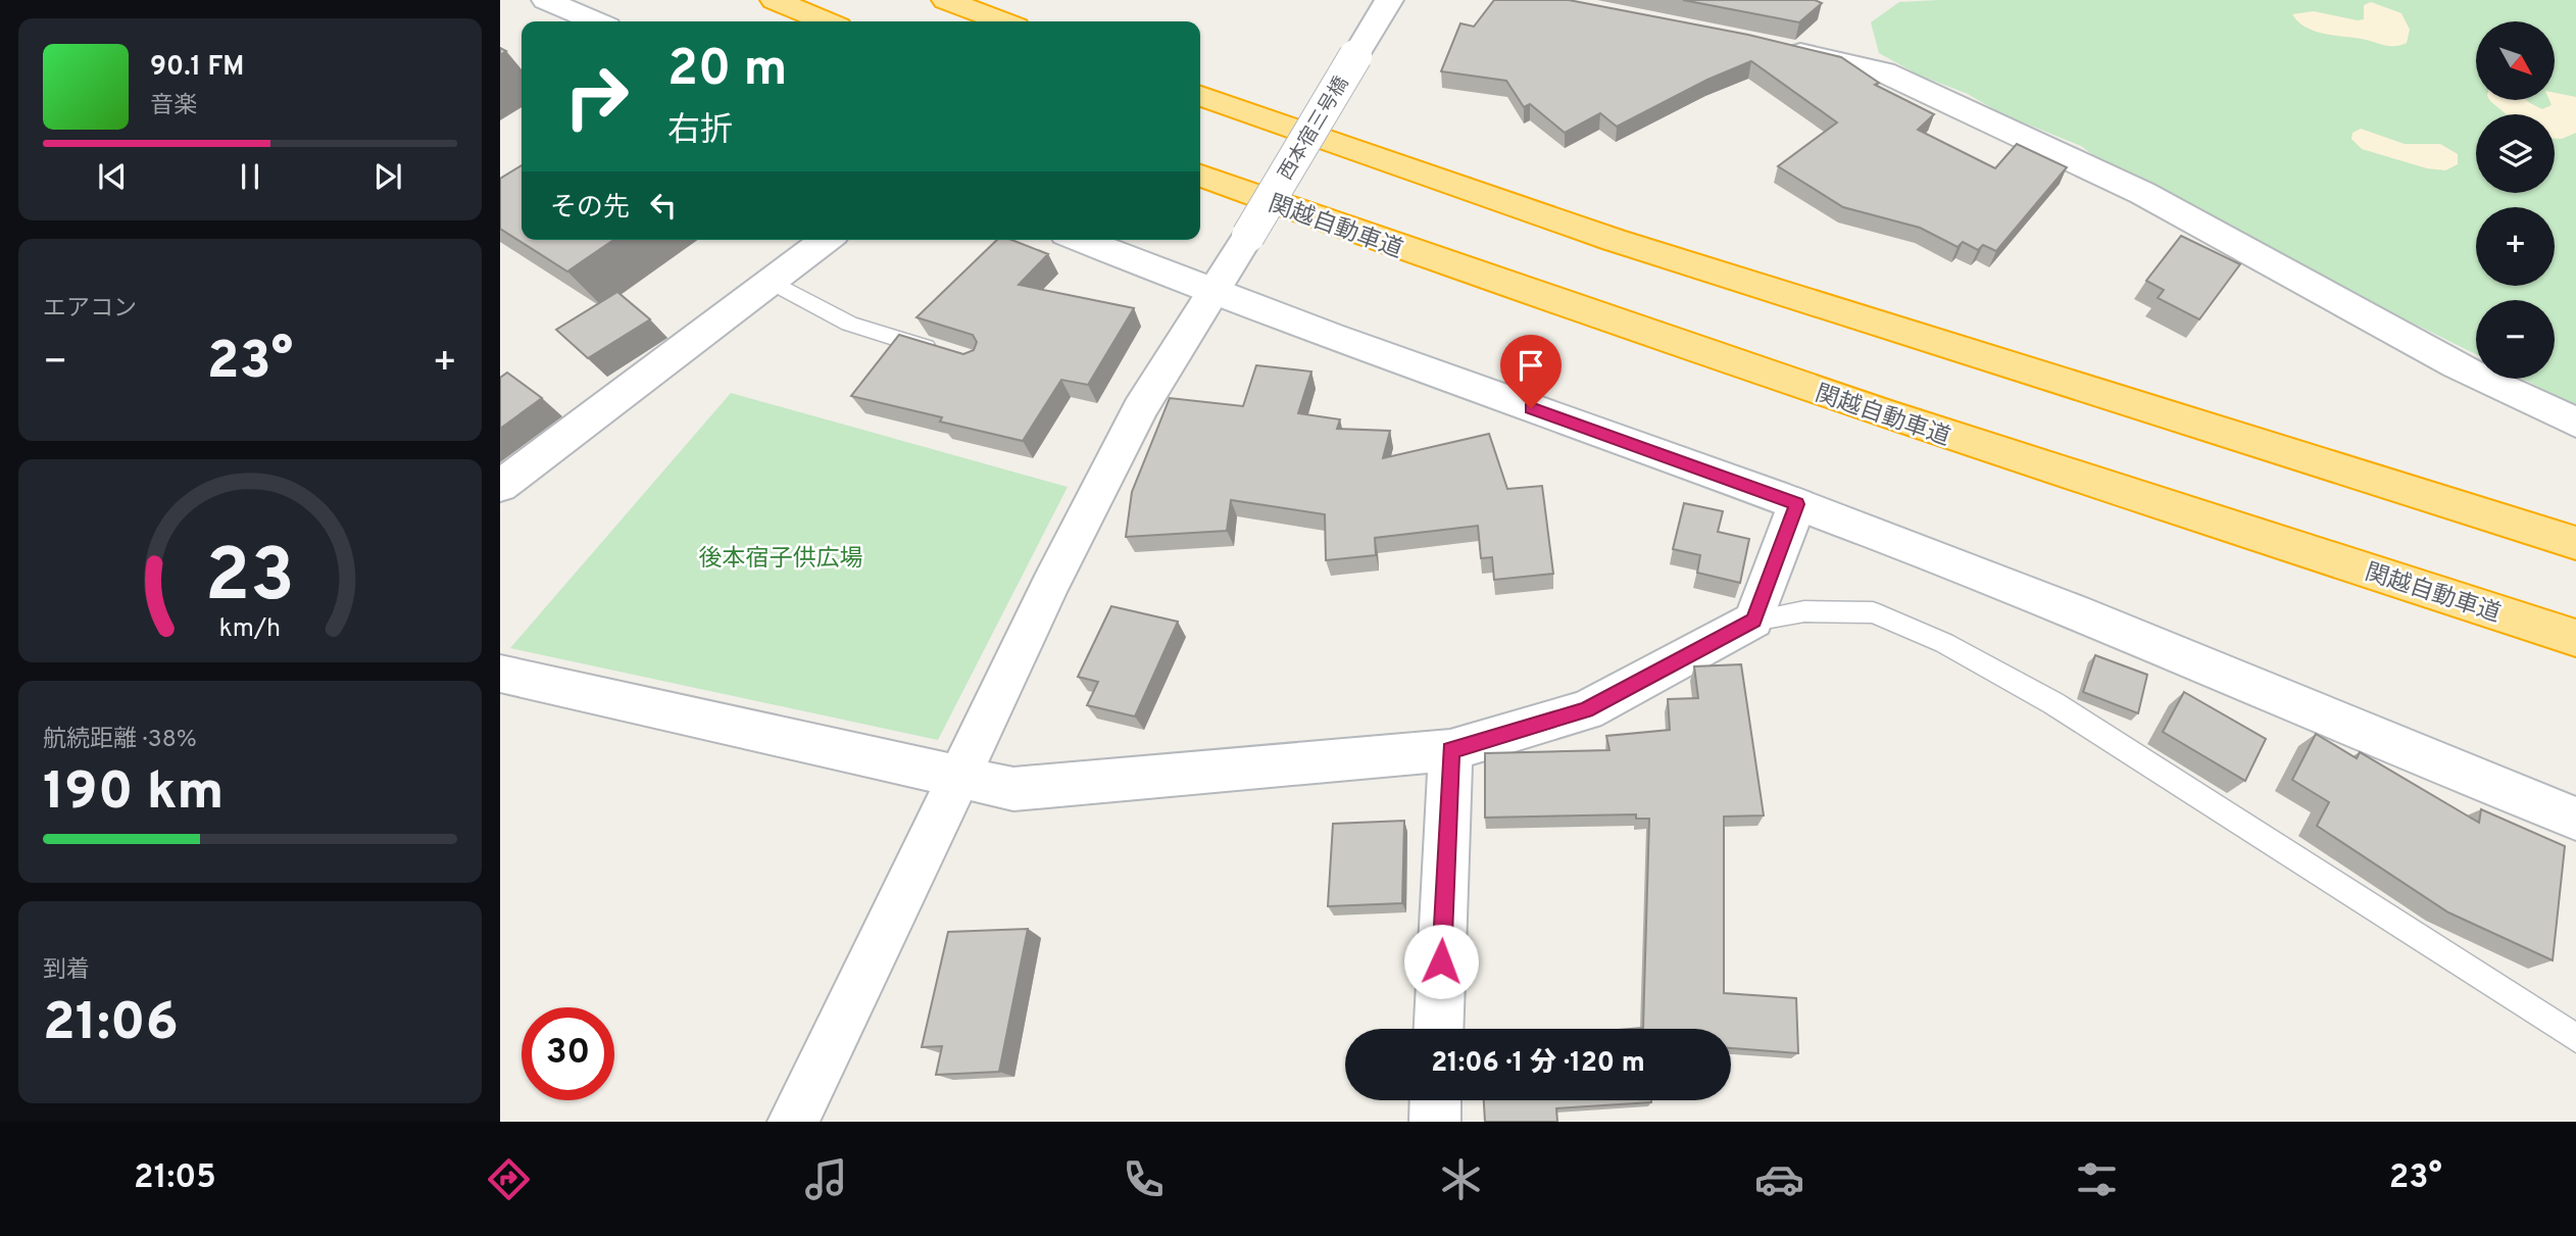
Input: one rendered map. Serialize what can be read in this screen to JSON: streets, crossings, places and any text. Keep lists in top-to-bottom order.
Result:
{
  "streets": {
    "highway": ["関越自動車道"],
    "street": ["西本宿三号橋"]
  },
  "parks": ["後本宿子供広場"],
  "north": "bottom right",
  "page": {
    "map_buttons": ["+", "−"],
    "turn": ["20 m", "右折"],
    "song": ["90.1 FM", "音楽"],
    "then": "その先",
    "tile": [
      "エアコン",
      ["航続距離 · 38%", "190 km"],
      ["到着", "21:06"]
    ],
    "heat": ["−", "23°", "+"],
    "limit": "30",
    "trip": "21:06 · 1 分 · 120 m",
    "tabs": ["21:05", "23°"],
    "gauge": ["23", "km/h"]
  }
}
